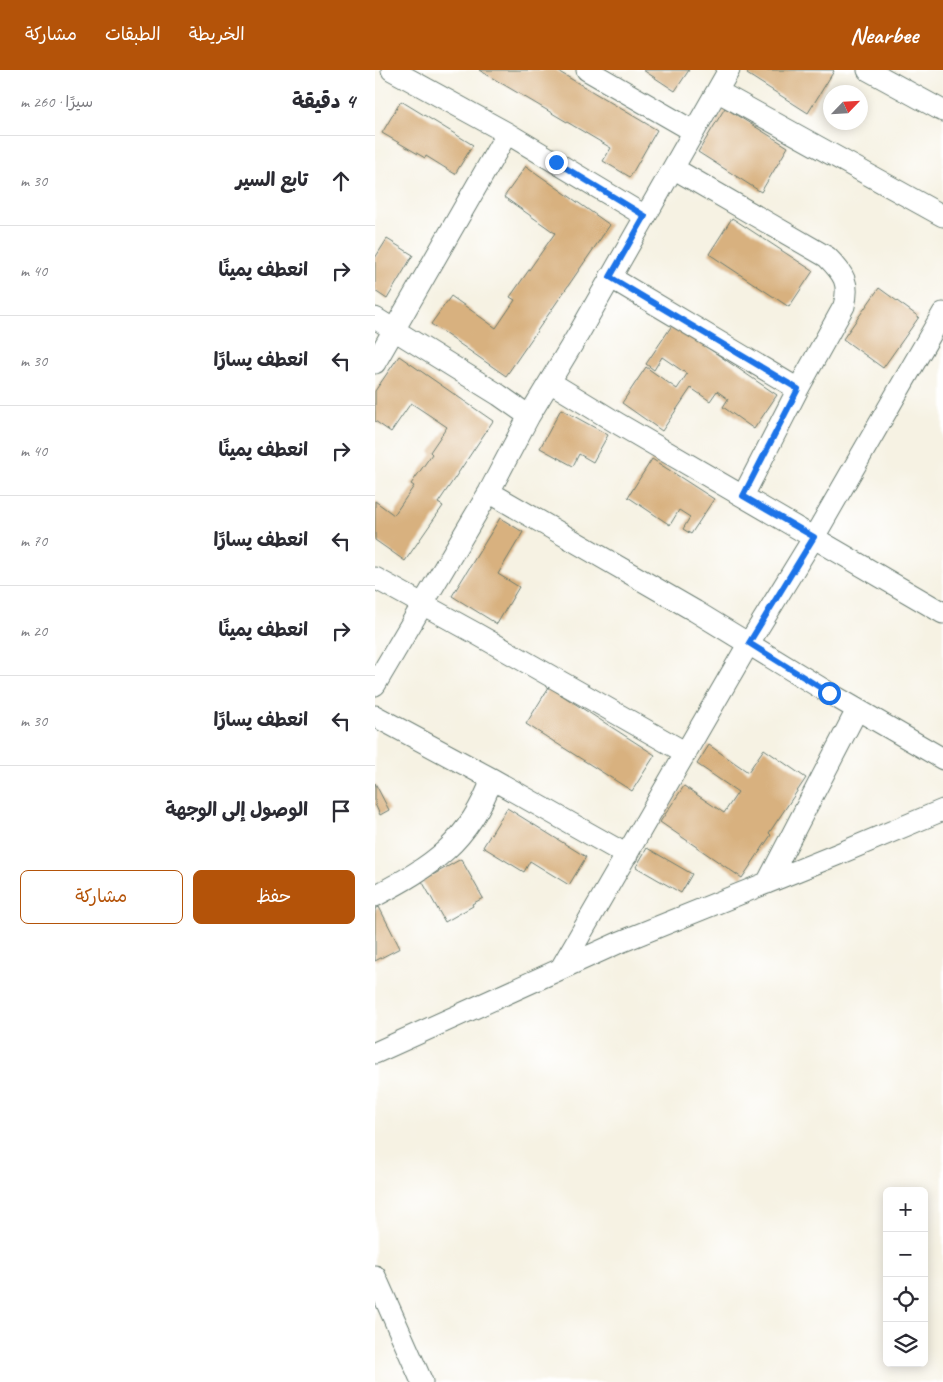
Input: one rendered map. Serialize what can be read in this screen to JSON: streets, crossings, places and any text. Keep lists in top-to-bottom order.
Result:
{
  "north": "top right",
  "page": {
    "header": "Nearbee",
    "nav": ["الخريطة", "الطبقات", "مشاركة"],
    "heading": ["4 دقيقة", "سيرًا · 260 m"],
    "list": [
      ["تابع السير", "30 m"],
      ["انعطف يمينًا", "40 m"],
      ["انعطف يسارًا", "30 m"],
      ["انعطف يمينًا", "40 m"],
      ["انعطف يسارًا", "70 m"],
      ["انعطف يمينًا", "20 m"],
      ["انعطف يسارًا", "30 m"],
      "الوصول إلى الوجهة"
    ],
    "buttons": ["حفظ", "مشاركة"],
    "map_buttons": ["+", "−"]
  }
}
